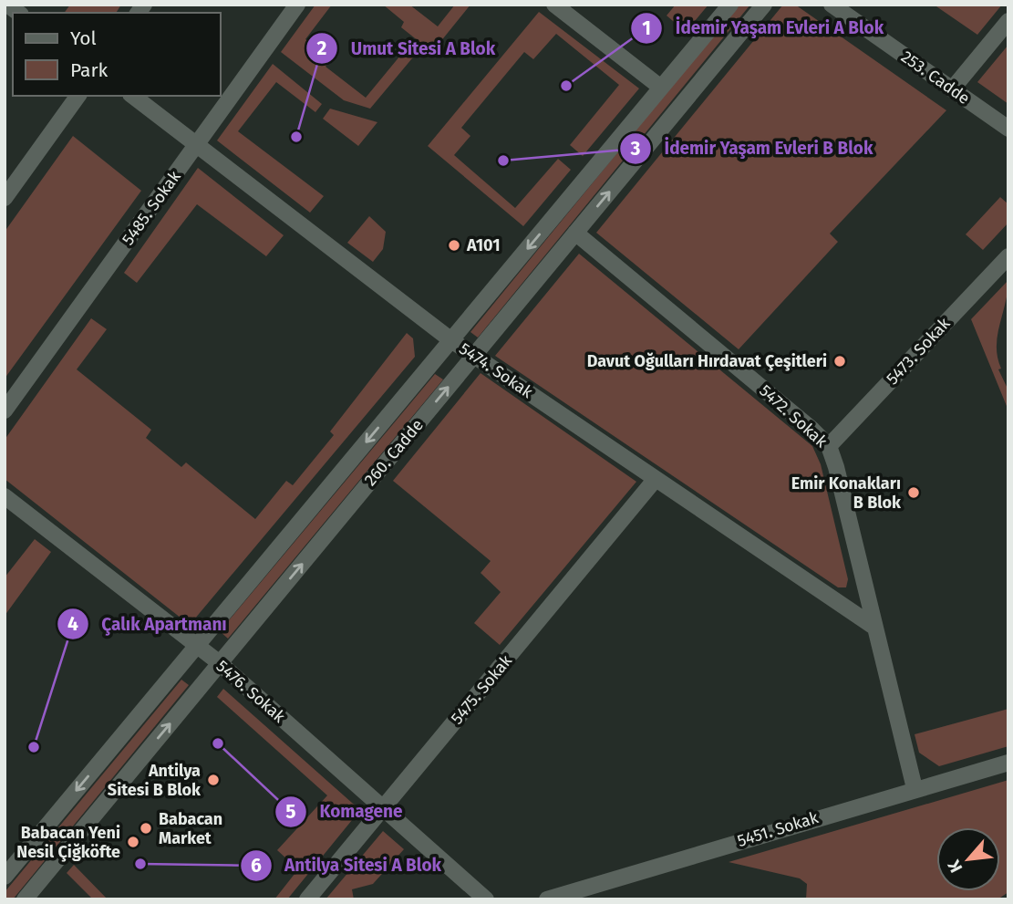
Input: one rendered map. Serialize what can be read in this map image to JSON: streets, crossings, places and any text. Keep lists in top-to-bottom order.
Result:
{
  "streets": {
    "street": [
      "253. Cadde",
      "5485. Sokak",
      "5473. Sokak",
      "5474. Sokak",
      "5472. Sokak",
      "260. Cadde",
      "5475. Sokak",
      "5476. Sokak",
      "5451. Sokak"
    ]
  },
  "crossings": [
    ["5485. Sokak", "5474. Sokak"],
    ["5473. Sokak", "5472. Sokak"],
    ["5474. Sokak", "5472. Sokak"],
    ["5474. Sokak", "260. Cadde"],
    ["5474. Sokak", "5475. Sokak"],
    ["5472. Sokak", "260. Cadde"],
    ["5472. Sokak", "5451. Sokak"],
    ["260. Cadde", "5476. Sokak"],
    ["5475. Sokak", "5476. Sokak"]
  ],
  "places": [
    "İdemir Yaşam Evleri A Blok",
    "Umut Sitesi A Blok",
    "İdemir Yaşam Evleri B Blok",
    "A101",
    "Davut Oğulları Hırdavat Çeşitleri",
    "Emir Konakları B Blok",
    "Komagene",
    "Çalık Apartmanı",
    "Antilya Sitesi B Blok",
    "Babacan Market",
    "Babacan Yeni Nesil Çiğköfte",
    "Antilya Sitesi A Blok"
  ],
  "legend": ["Yol", "Park"],
  "north": "bottom left"
}
